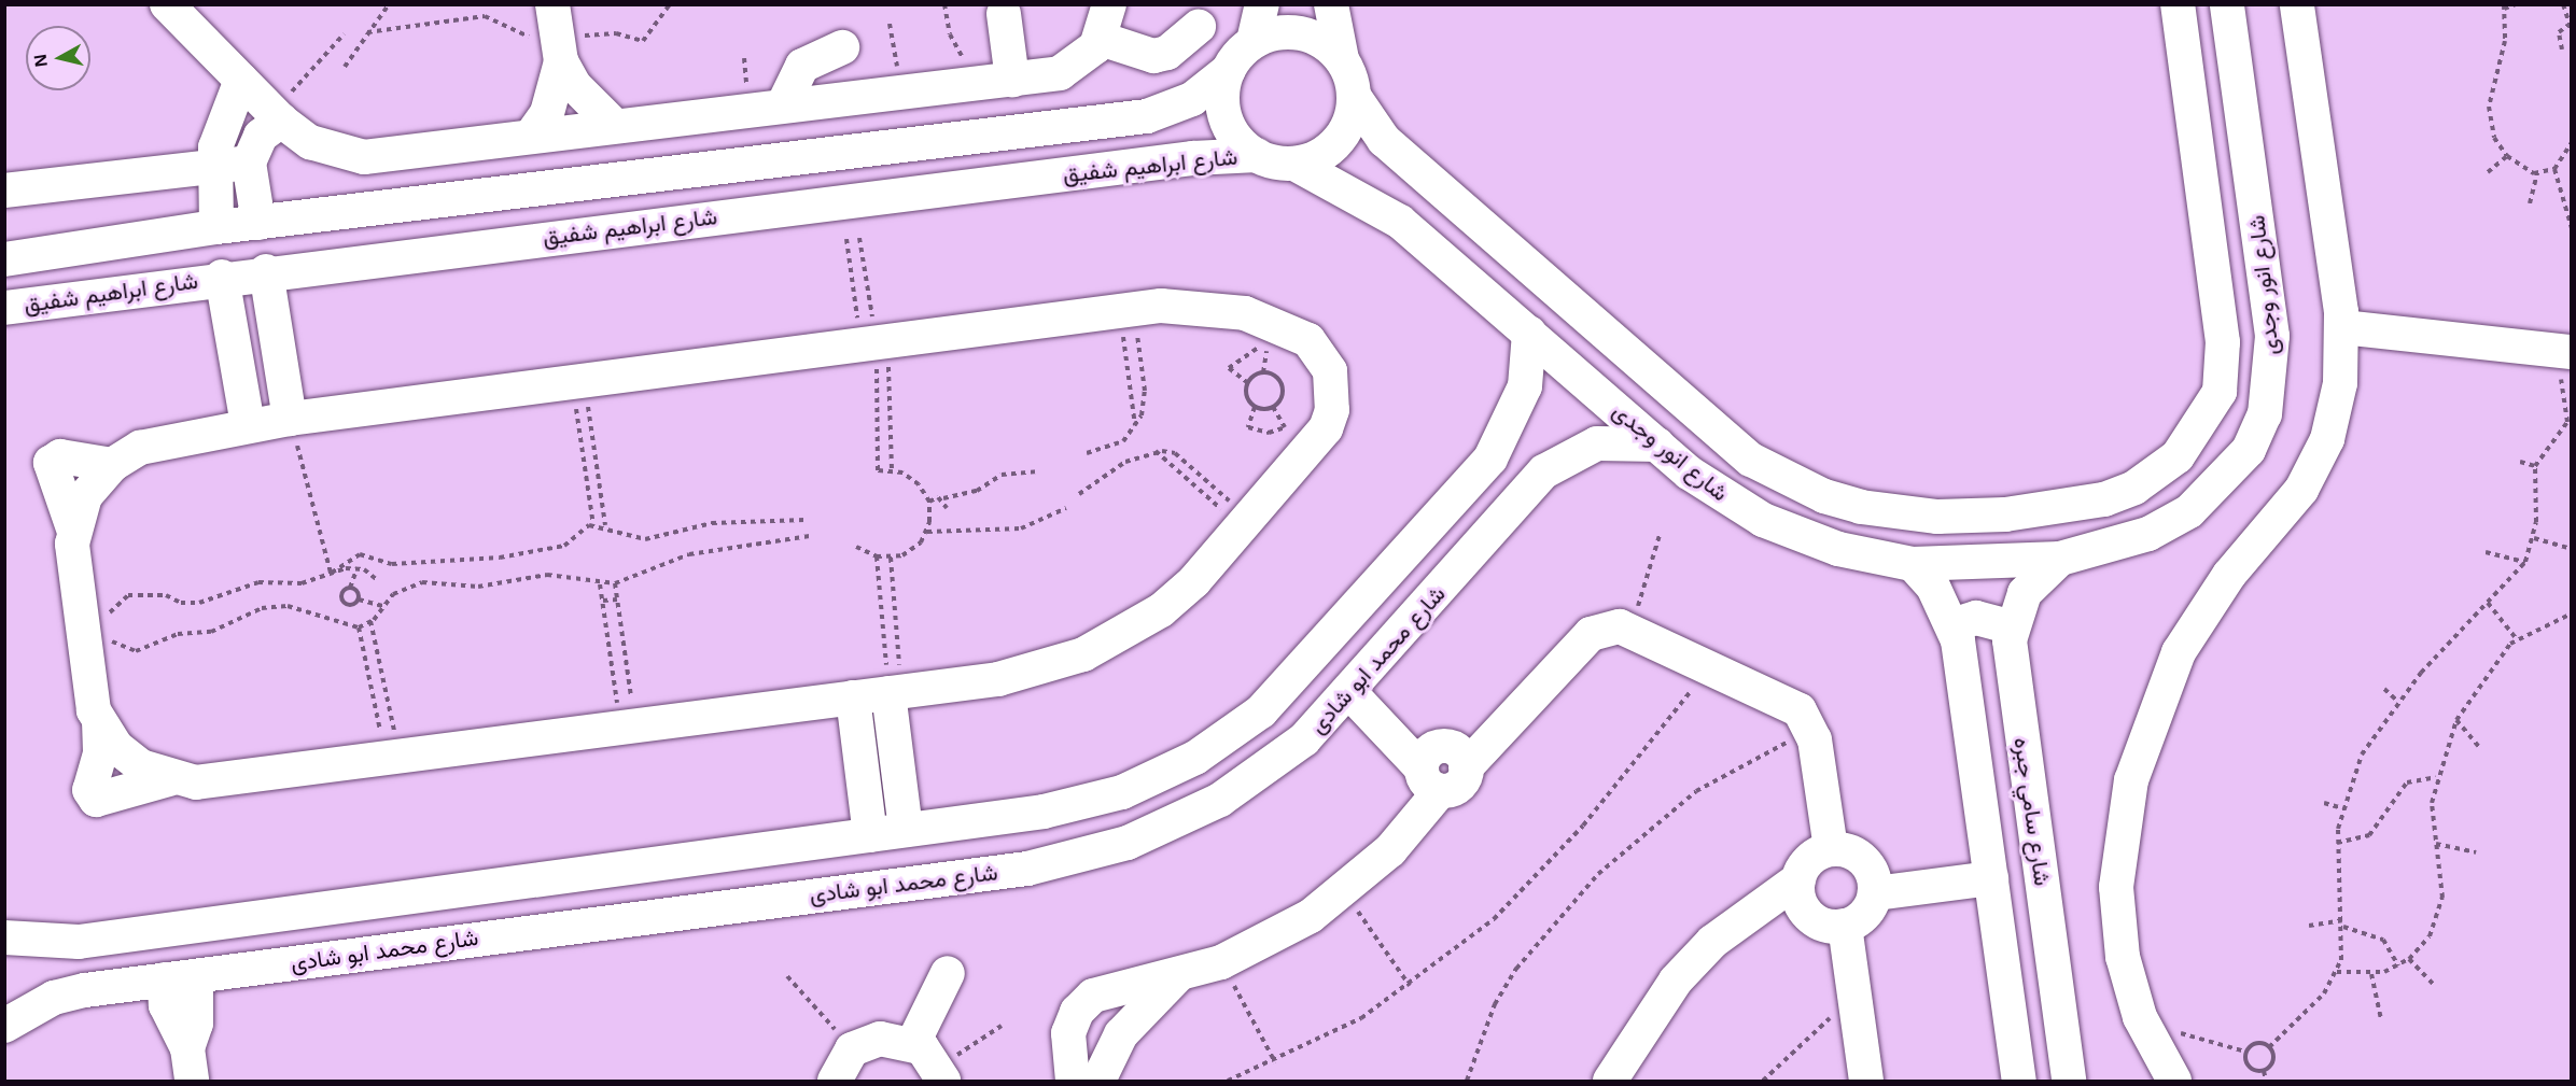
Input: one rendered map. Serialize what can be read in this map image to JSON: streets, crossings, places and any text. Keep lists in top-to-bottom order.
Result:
{
  "streets": {
    "street": [
      "شارع ابراهيم شفيق",
      "شارع انور وجدى",
      "شارع محمد ابو شادى",
      "شارع سامي جبره"
    ]
  },
  "crossings": [
    ["شارع ابراهيم شفيق", "شارع انور وجدى"],
    ["شارع انور وجدى", "شارع محمد ابو شادى"],
    ["شارع انور وجدى", "شارع سامي جبره"]
  ],
  "north": "left"
}
